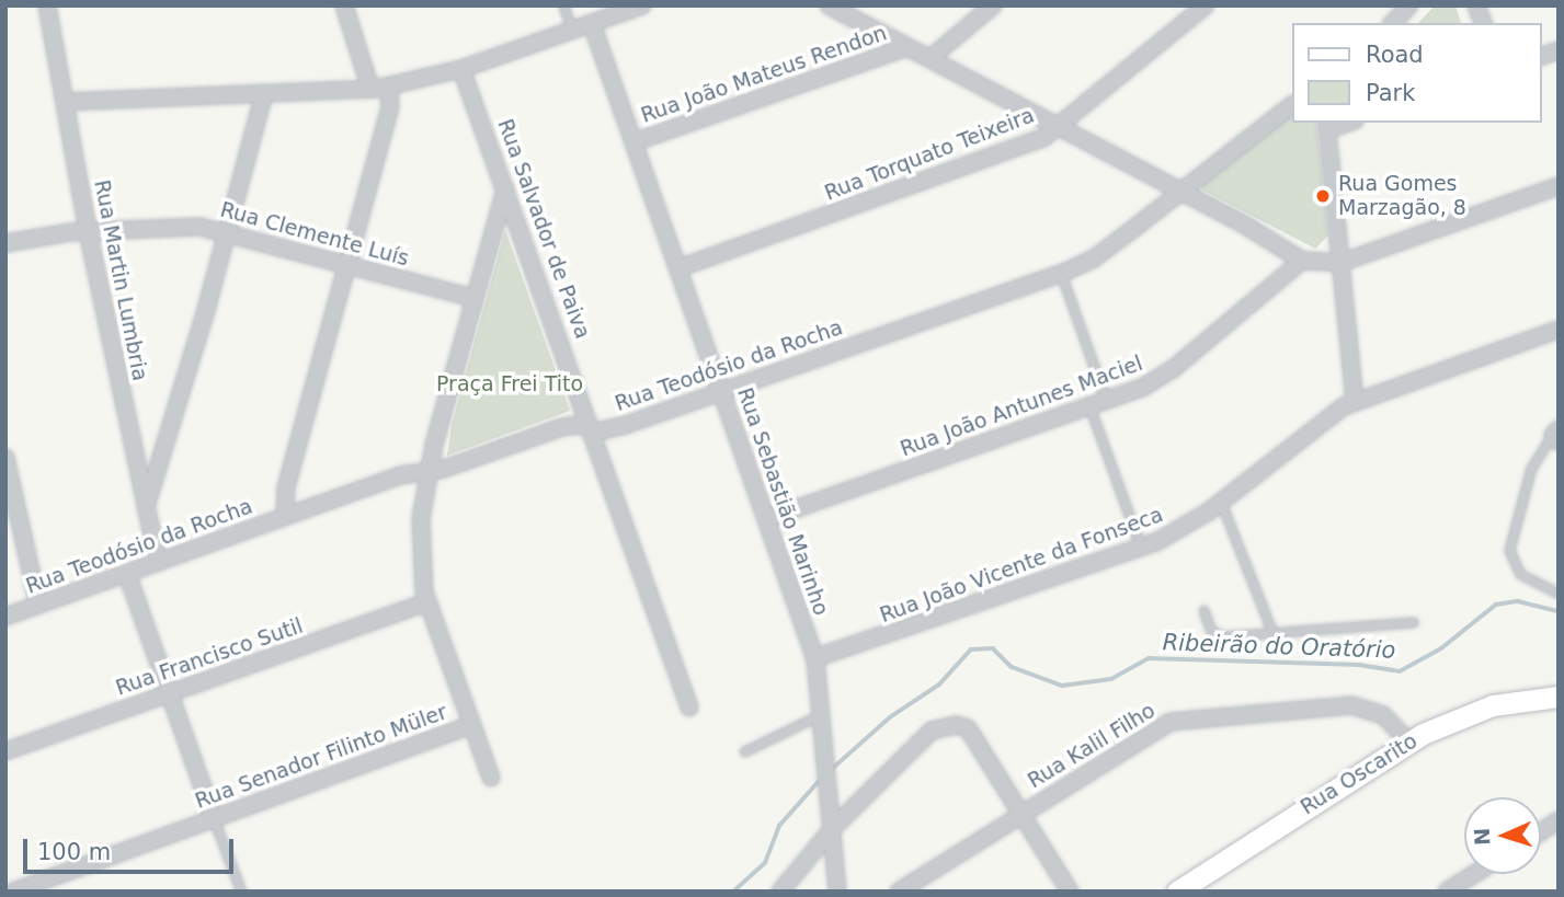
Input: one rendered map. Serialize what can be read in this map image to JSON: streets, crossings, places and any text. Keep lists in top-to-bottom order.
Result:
{
  "streets": {
    "main road": ["Rua Oscarito"],
    "street": [
      "Rua João Mateus Rendon",
      "Rua Torquato Teixeira",
      "Rua Salvador de Paiva",
      "Rua Clemente Luís",
      "Rua Martin Lumbria",
      "Rua Teodósio da Rocha",
      "Rua João Antunes Maciel",
      "Rua Sebastião Marinho",
      "Rua João Vicente da Fonseca",
      "Rua Francisco Sutil",
      "Rua Kalil Filho",
      "Rua Senador Filinto Müler"
    ]
  },
  "crossings": [
    ["Rua João Mateus Rendon", "Rua Sebastião Marinho"],
    ["Rua Torquato Teixeira", "Rua Sebastião Marinho"],
    ["Rua Salvador de Paiva", "Rua Teodósio da Rocha"],
    ["Rua Clemente Luís", "Rua Martin Lumbria"],
    ["Rua Martin Lumbria", "Rua Teodósio da Rocha"],
    ["Rua Teodósio da Rocha", "Rua Sebastião Marinho"],
    ["Rua João Antunes Maciel", "Rua Sebastião Marinho"],
    ["Rua Sebastião Marinho", "Rua João Vicente da Fonseca"],
    ["Rua Kalil Filho", "Rua Oscarito"]
  ],
  "water": ["Ribeirão do Oratório"],
  "parks": ["Praça Frei Tito"],
  "places": ["Rua Gomes Marzagão, 8"],
  "legend": ["Road", "Park"],
  "scale_bar": "100 m",
  "north": "left"
}
